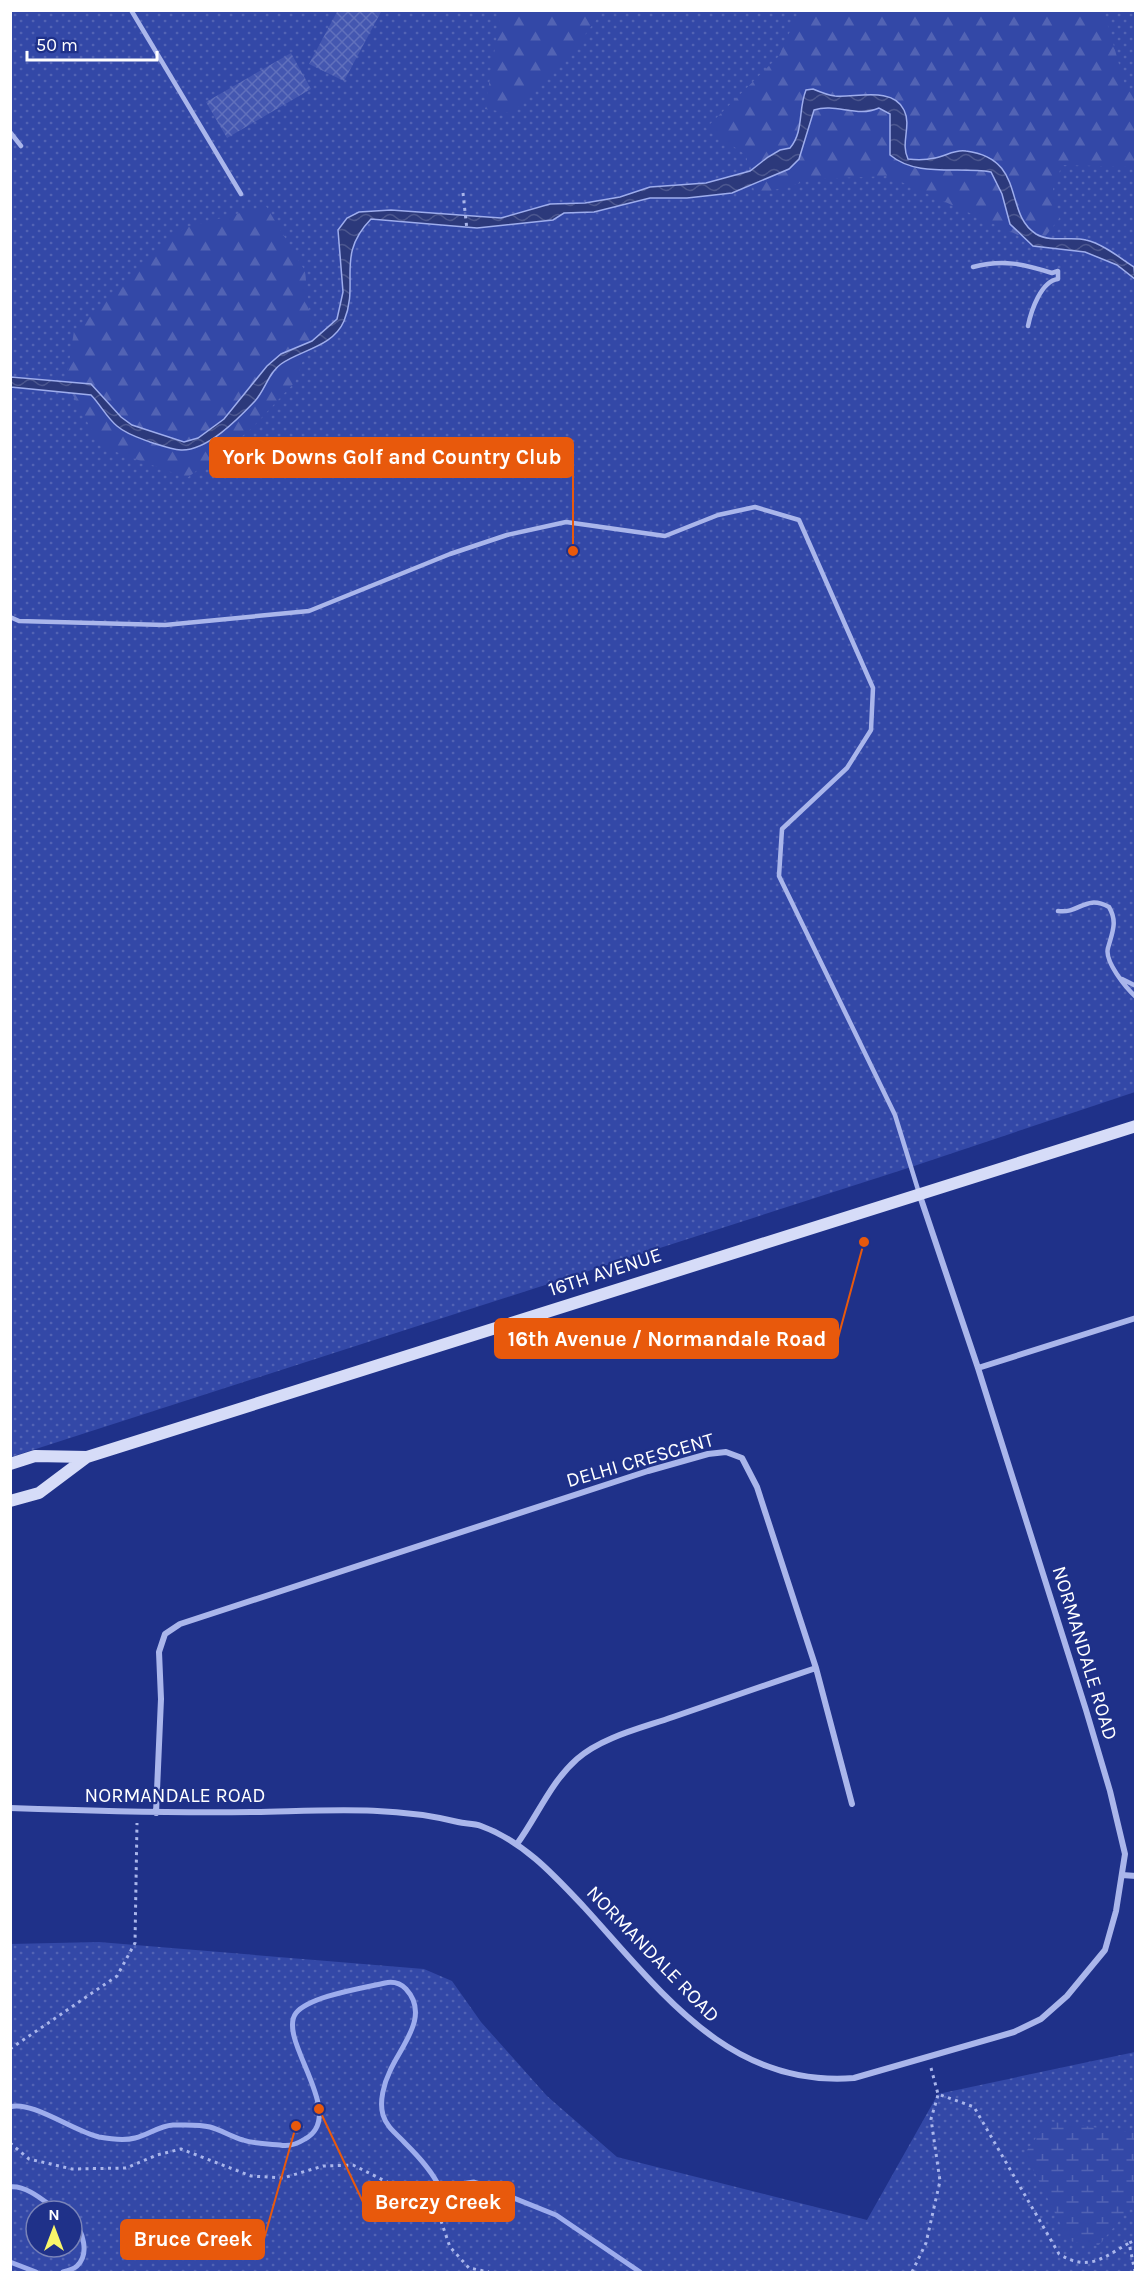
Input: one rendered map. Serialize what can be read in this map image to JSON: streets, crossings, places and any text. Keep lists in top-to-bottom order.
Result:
{
  "streets": {
    "main road": ["16TH AVENUE"],
    "street": ["DELHI CRESCENT", "NORMANDALE ROAD"]
  },
  "crossings": [
    ["16TH AVENUE", "NORMANDALE ROAD"],
    ["DELHI CRESCENT", "NORMANDALE ROAD"]
  ],
  "places": [
    "York Downs Golf and Country Club",
    "16th Avenue / Normandale Road",
    "Berczy Creek",
    "Bruce Creek"
  ],
  "scale_bar": "50 m",
  "north": "top"
}
